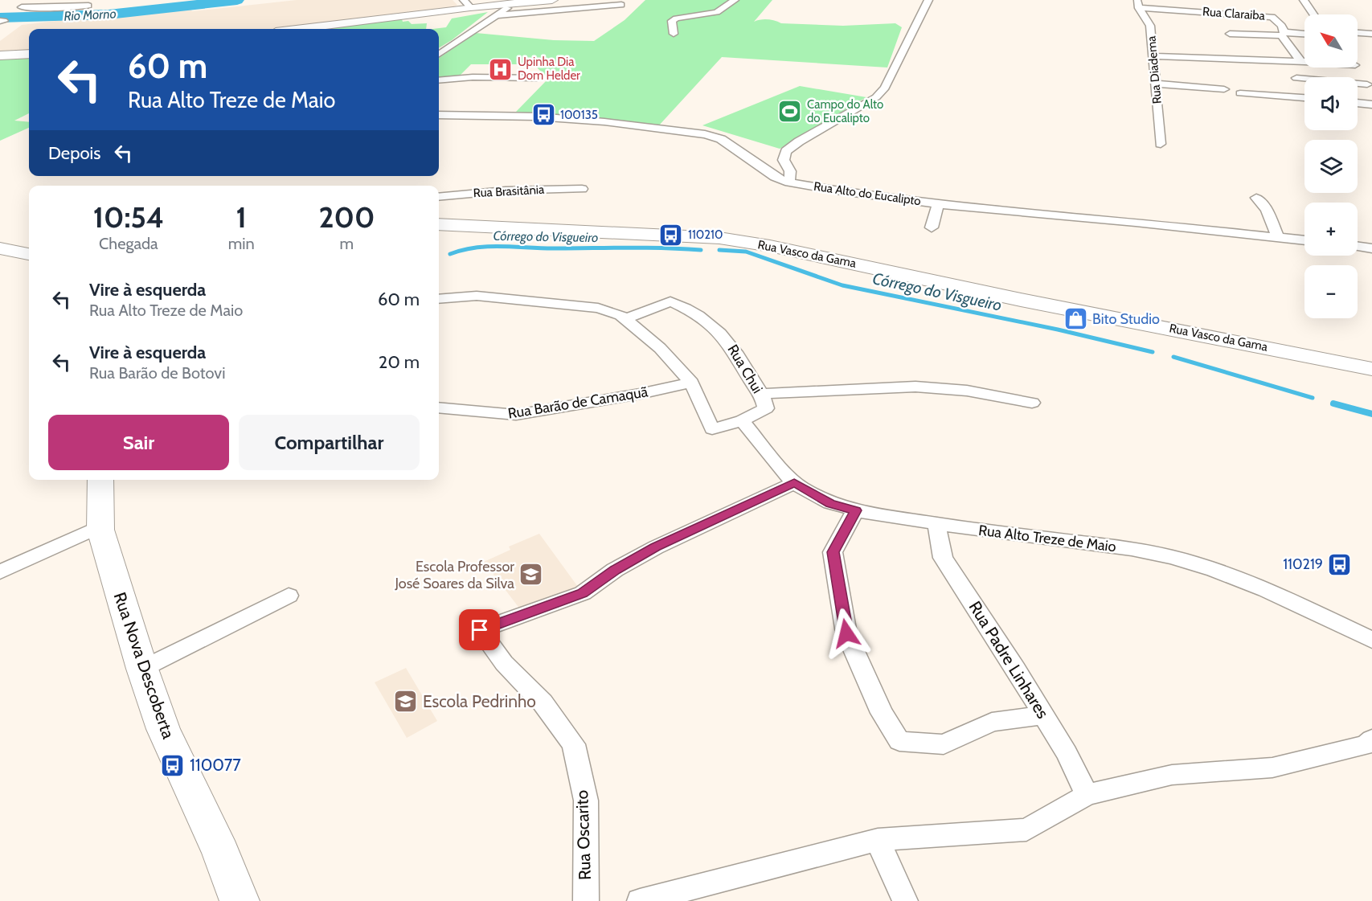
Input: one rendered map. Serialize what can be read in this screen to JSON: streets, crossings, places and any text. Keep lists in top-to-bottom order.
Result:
{
  "streets": {
    "main road": ["Rua Vasco da Gama", "Rua Nova Descoberta"],
    "street": [
      "Rua Claraiba",
      "Rua Diadema",
      "Rua Brasitânia",
      "Rua Alto do Eucalipto",
      "Rua Chui",
      "Rua Barão de Camaquã",
      "Rua Alto Treze de Maio",
      "Rua Padre Linhares",
      "Rua Oscarito"
    ]
  },
  "crossings": [
    ["Rua Claraiba", "Rua Diadema"],
    ["Rua Chui", "Rua Barão de Camaquã"],
    ["Rua Chui", "Rua Alto Treze de Maio"],
    ["Rua Alto Treze de Maio", "Rua Padre Linhares"],
    ["Rua Alto Treze de Maio", "Rua Oscarito"]
  ],
  "water": ["Rio Morno", "Córrego do Visgueiro"],
  "places": {
    "hospital": ["Upinha Dia Dom Helder"],
    "sports": ["Campo do Alto do Eucalipto"],
    "bus stop": [
      "100135",
      "110210",
      "110219",
      "110077"
    ],
    "shop": ["Bito Studio"],
    "school or university": ["Escola Professor José Soares da Silva", "Escola Pedrinho"]
  },
  "north": "top left",
  "page": {
    "map_buttons": ["+", "−"],
    "turn": ["60 m", "Rua Alto Treze de Maio"],
    "then": "Depois",
    "eta": [
      "10:54",
      "Chegada",
      "1",
      "min",
      "200",
      "m"
    ],
    "list": [
      {
        "name": "Vire à esquerda",
        "note": "Rua Alto Treze de Maio",
        "value": "60 m"
      },
      {
        "name": "Vire à esquerda",
        "note": "Rua Barão de Botovi",
        "value": "20 m"
      }
    ],
    "buttons": ["Sair", "Compartilhar"]
  }
}
